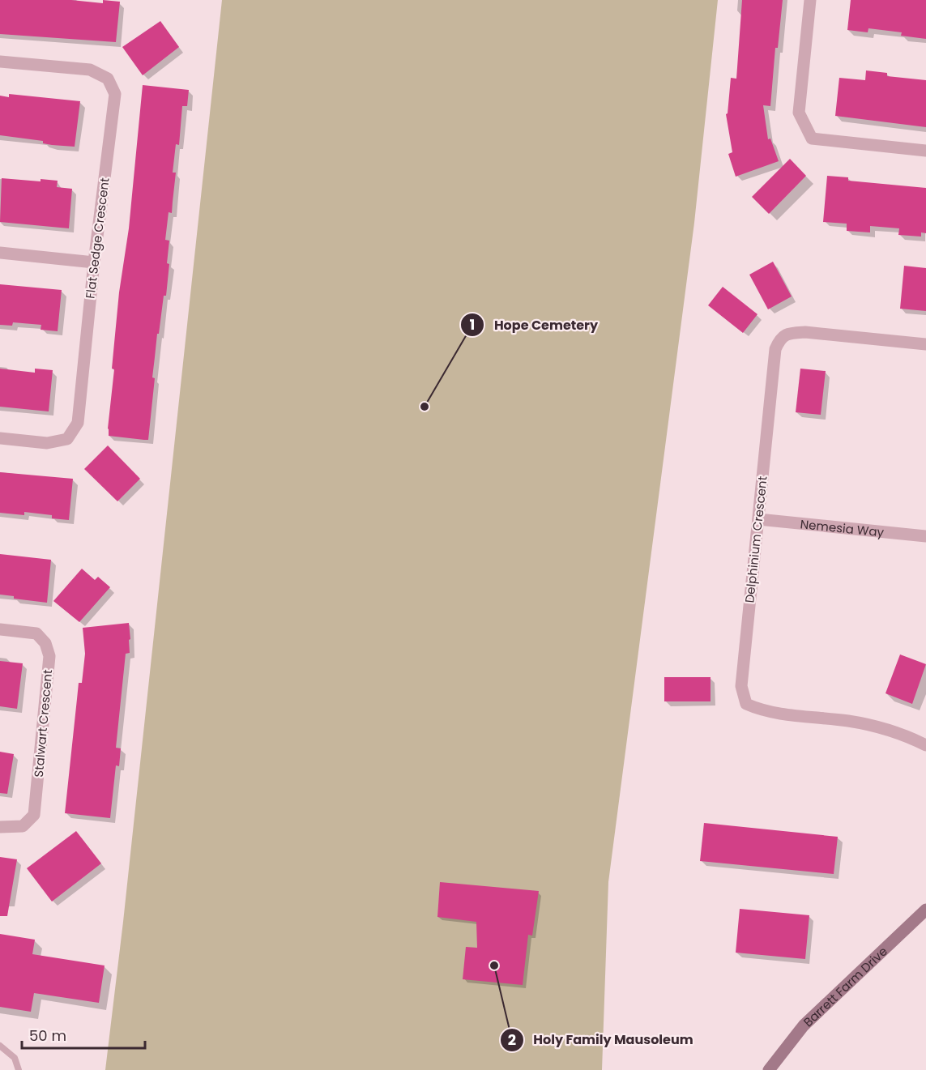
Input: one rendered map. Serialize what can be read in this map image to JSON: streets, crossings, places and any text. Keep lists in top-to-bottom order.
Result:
{
  "streets": {
    "street": [
      "Flat Sedge Crescent",
      "Nemesia Way",
      "Delphinium Crescent",
      "Stalwart Crescent",
      "Barrett Farm Drive"
    ]
  },
  "crossings": [
    ["Nemesia Way", "Delphinium Crescent"]
  ],
  "places": ["Hope Cemetery", "Holy Family Mausoleum"],
  "scale_bar": "50 m"
}
